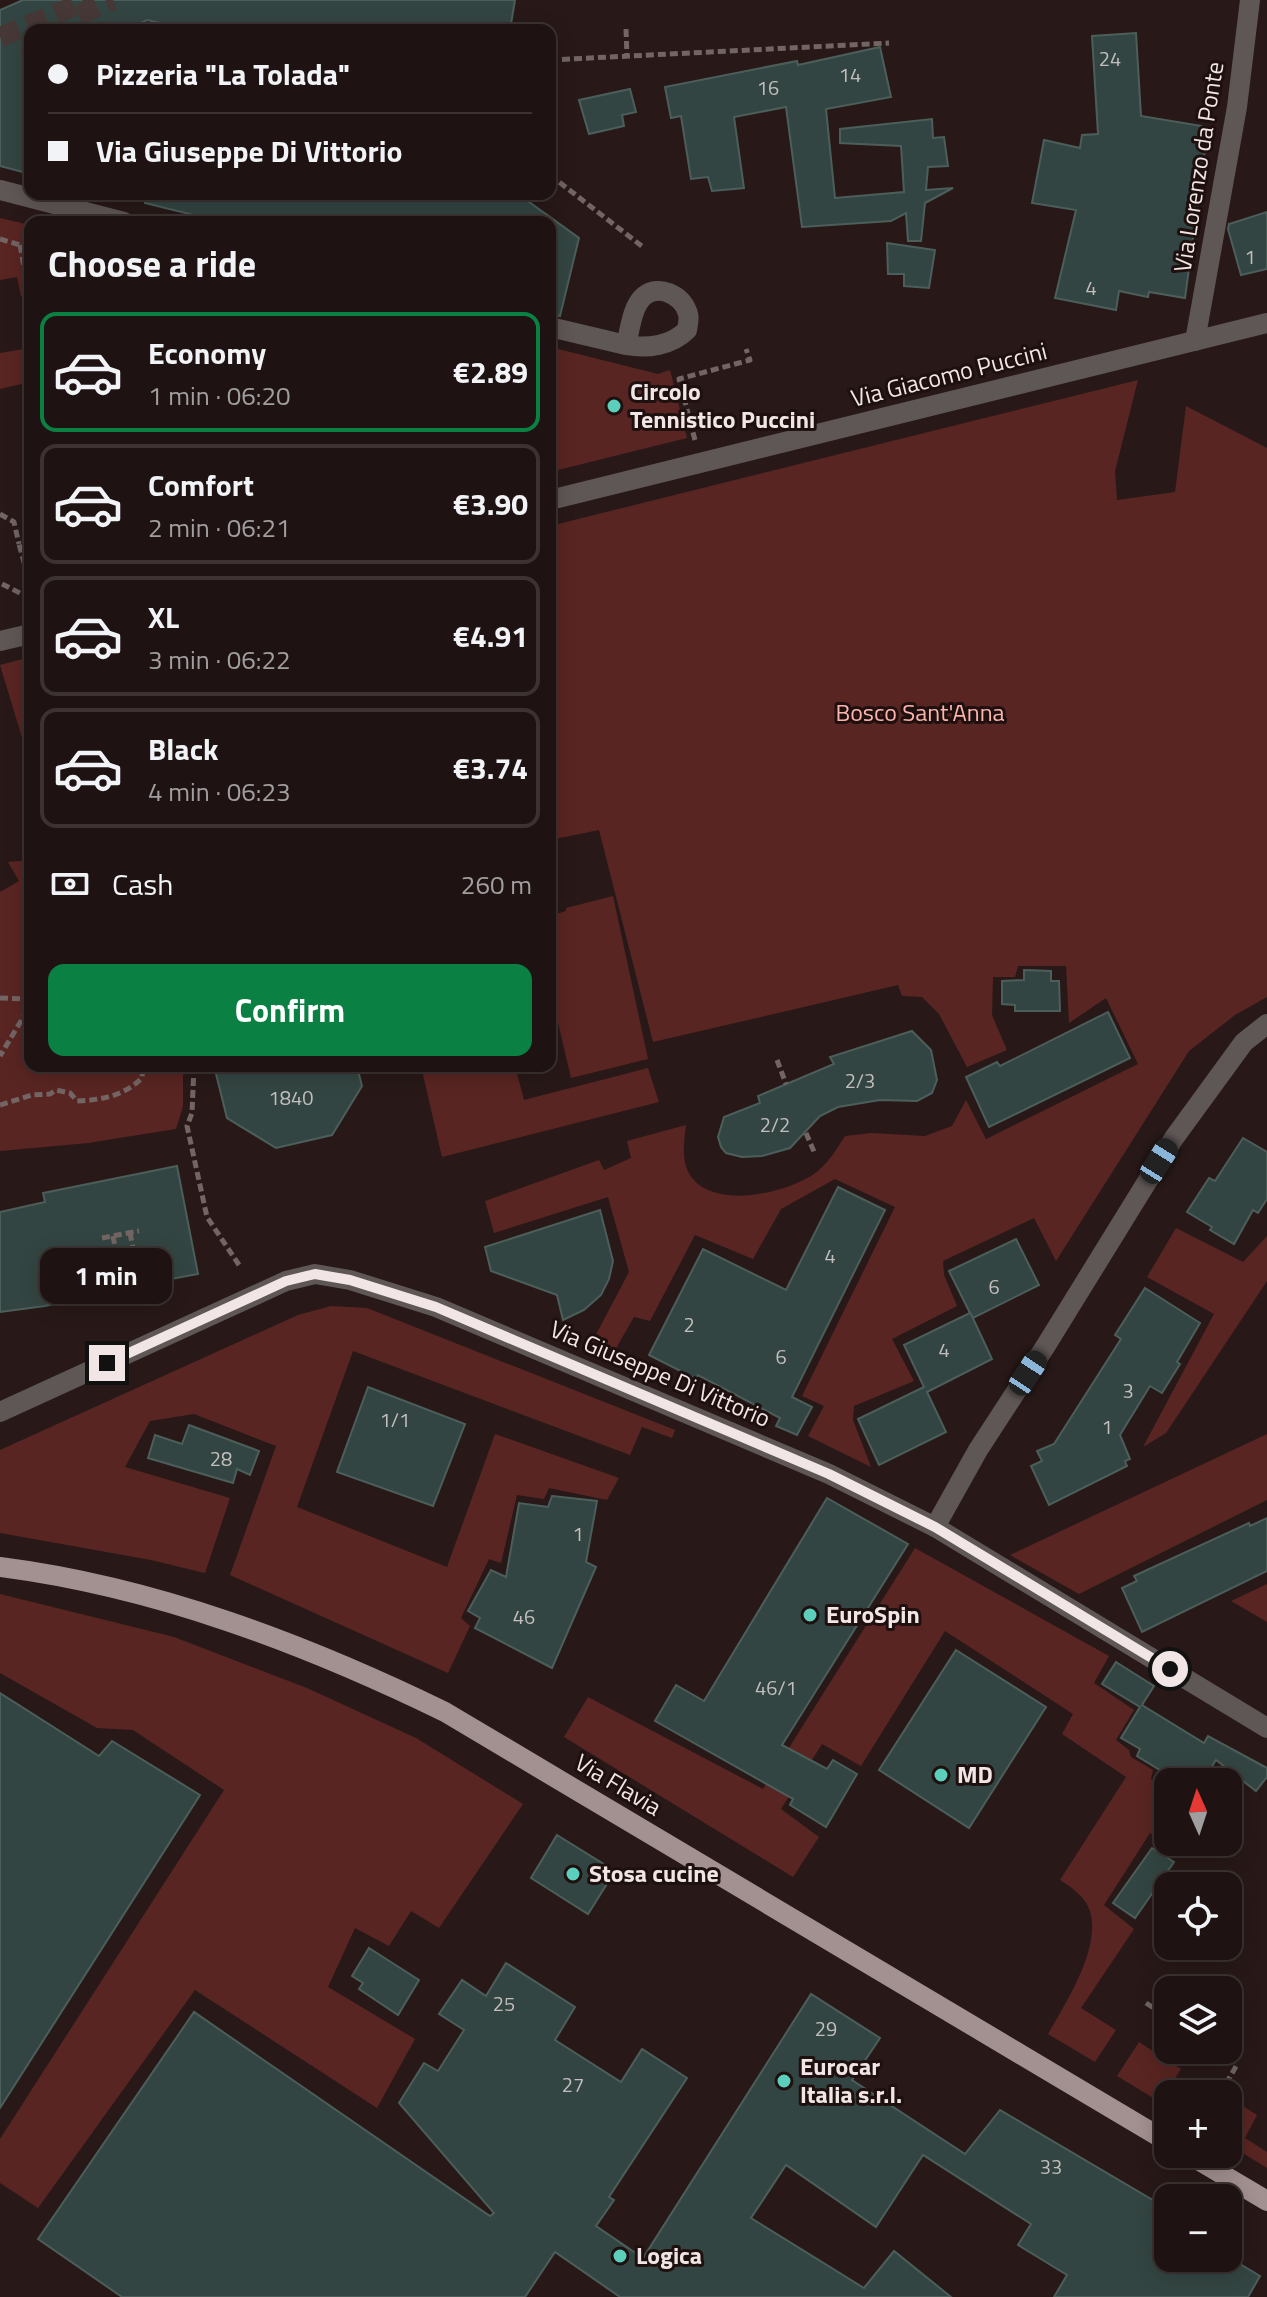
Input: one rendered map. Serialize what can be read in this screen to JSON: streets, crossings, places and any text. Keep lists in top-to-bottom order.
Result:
{
  "streets": {
    "main road": ["Via Flavia"],
    "street": ["Via Lorenzo da Ponte", "Via Giacomo Puccini", "Via Giuseppe Di Vittorio"]
  },
  "crossings": [
    ["Via Lorenzo da Ponte", "Via Giacomo Puccini"]
  ],
  "parks": ["Bosco Sant'Anna"],
  "places": [
    "Circolo Tennistico Puccini",
    "EuroSpin",
    "MD",
    "Stosa cucine",
    "Eurocar Italia s.r.l.",
    "Logica"
  ],
  "house_numbers": [
    "24",
    "14",
    "16",
    "1",
    "4",
    "2/3",
    "1840",
    "2/2",
    "4",
    "6",
    "2",
    "4",
    "6",
    "3",
    "1/1",
    "1",
    "28",
    "1",
    "46",
    "46/1",
    "25",
    "29",
    "27",
    "33"
  ],
  "north": "top",
  "page": {
    "banner": ["Pizzeria \"La Tolada\"", "Via Giuseppe Di Vittorio"],
    "heading": "Choose a ride",
    "list": [
      {
        "name": "Economy",
        "note": "1 min · 06:20",
        "value": "€2.89"
      },
      {
        "name": "Comfort",
        "note": "2 min · 06:21",
        "value": "€3.90"
      },
      {
        "name": "XL",
        "note": "3 min · 06:22",
        "value": "€4.91"
      },
      {
        "name": "Black",
        "note": "4 min · 06:23",
        "value": "€3.74"
      }
    ],
    "pay": ["Cash", "260 m"],
    "buttons": "Confirm",
    "bubble": "1 min",
    "map_buttons": ["+", "−"]
  }
}
